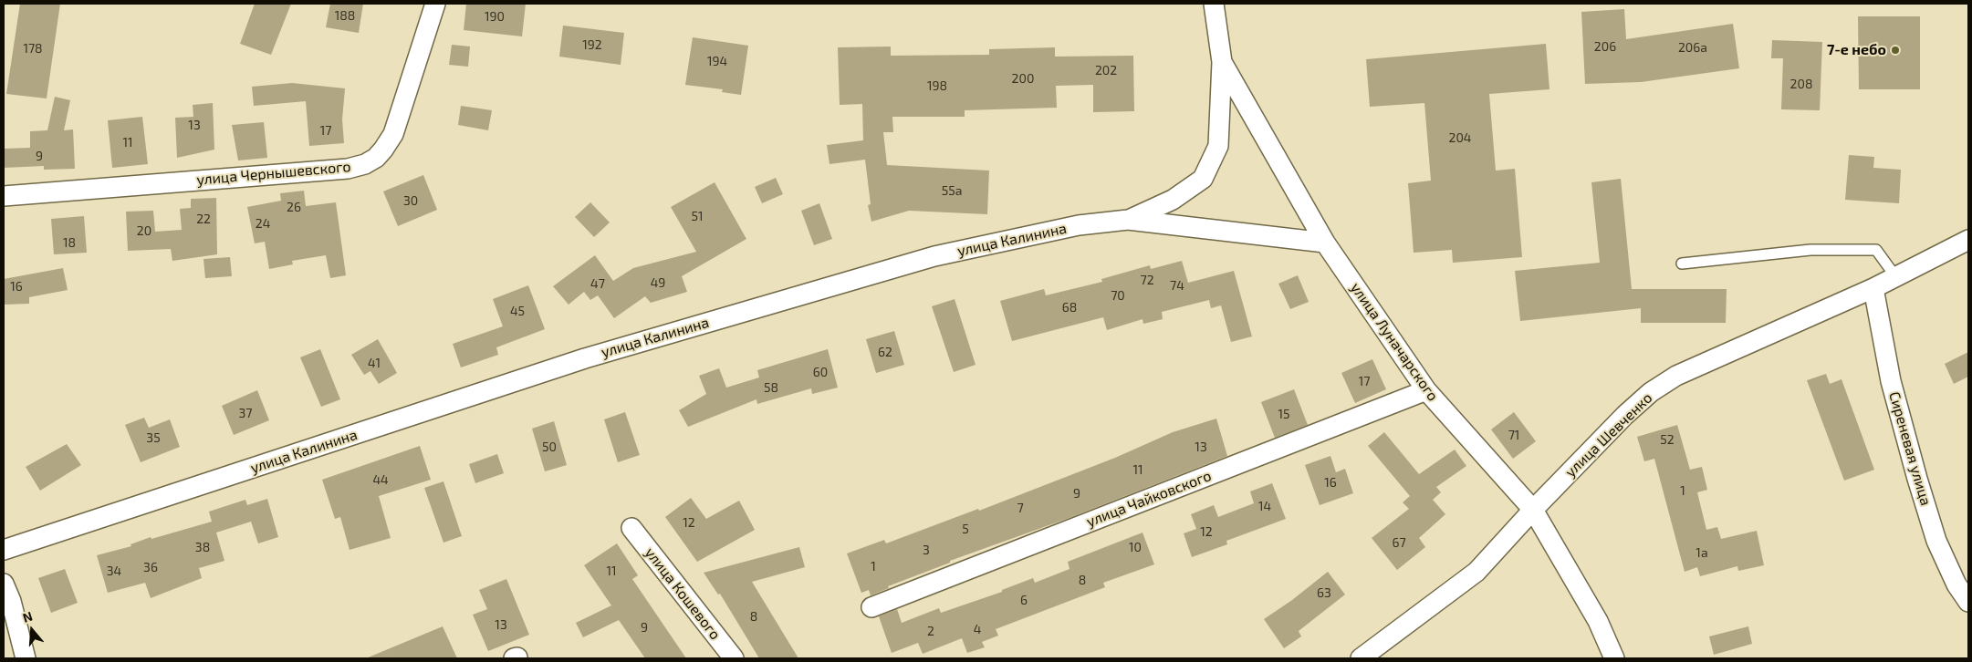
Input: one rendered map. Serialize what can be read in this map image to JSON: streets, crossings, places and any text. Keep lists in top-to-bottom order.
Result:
{
  "streets": {
    "street": [
      "улица Чернышевского",
      "улица Калинина",
      "улица Луначарского",
      "улица Шевченко",
      "Сиреневая улица",
      "улица Чайковского",
      "улица Кошевого"
    ]
  },
  "crossings": [
    ["улица Калинина", "улица Луначарского"],
    ["улица Луначарского", "улица Шевченко"],
    ["улица Луначарского", "улица Чайковского"],
    ["улица Шевченко", "Сиреневая улица"]
  ],
  "places": ["7-е небо"],
  "house_numbers": [
    "188",
    "190",
    "192",
    "206",
    "206а",
    "178",
    "194",
    "202",
    "200",
    "208",
    "198",
    "13",
    "17",
    "204",
    "11",
    "9",
    "55а",
    "30",
    "26",
    "51",
    "22",
    "24",
    "20",
    "18",
    "72",
    "49",
    "47",
    "74",
    "16",
    "70",
    "68",
    "45",
    "62",
    "41",
    "60",
    "17",
    "58",
    "37",
    "15",
    "71",
    "35",
    "52",
    "50",
    "13",
    "11",
    "44",
    "16",
    "1",
    "9",
    "14",
    "7",
    "12",
    "5",
    "12",
    "67",
    "38",
    "10",
    "3",
    "1а",
    "1",
    "36",
    "34",
    "11",
    "8",
    "63",
    "6",
    "8",
    "13",
    "9",
    "4",
    "2"
  ],
  "north": "top"
}
